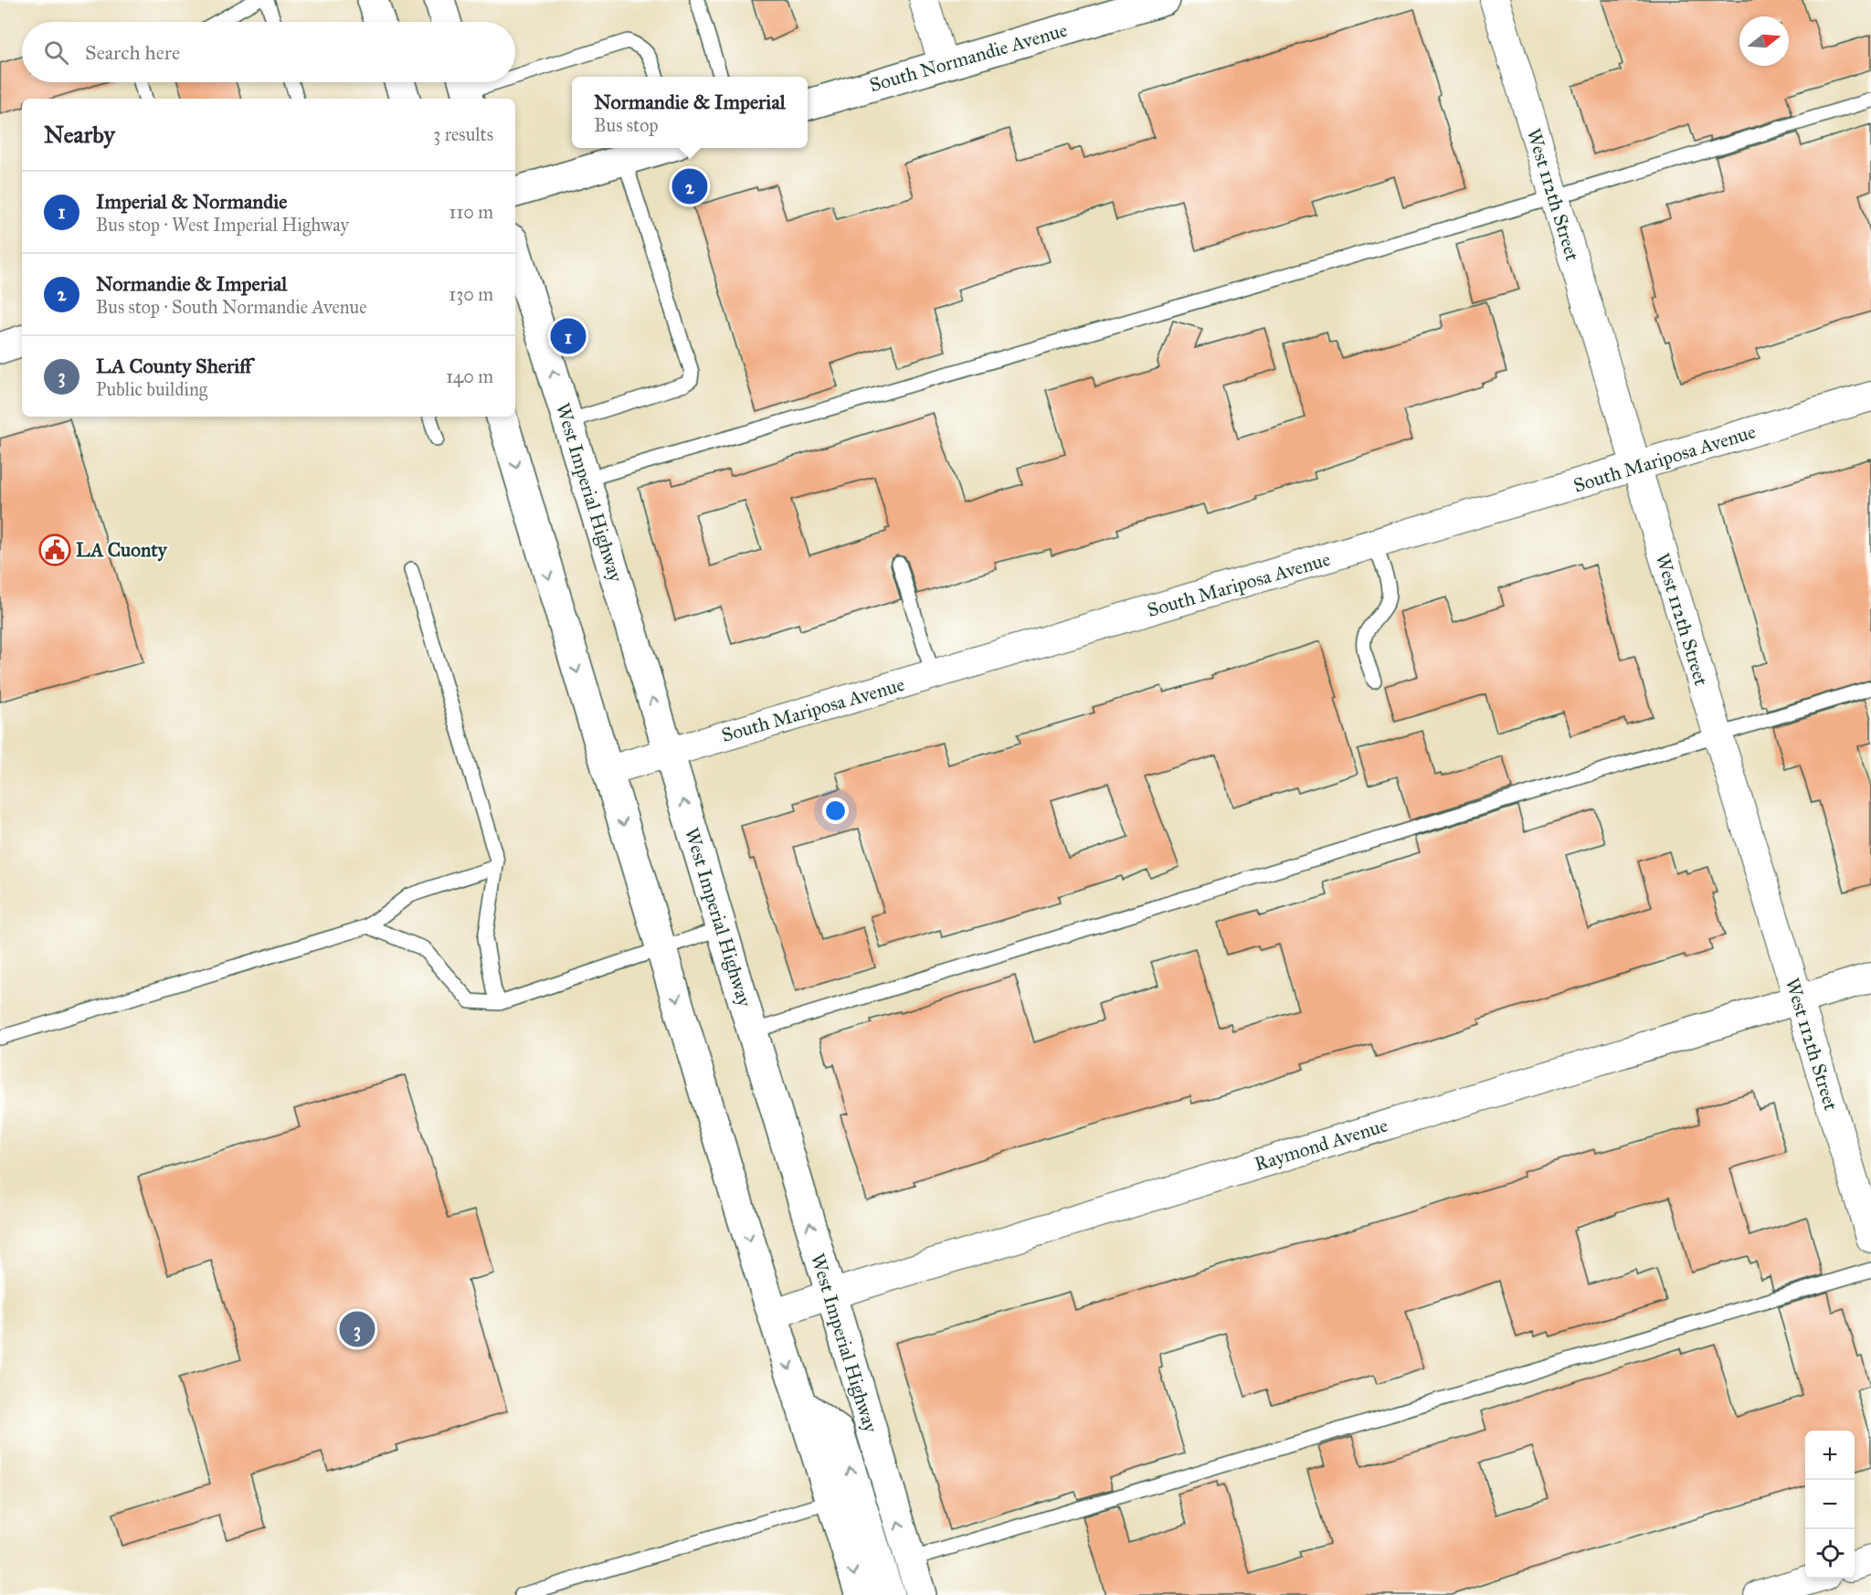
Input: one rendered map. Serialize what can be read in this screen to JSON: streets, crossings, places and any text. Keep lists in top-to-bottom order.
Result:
{
  "streets": {
    "main road": ["South Normandie Avenue", "West Imperial Highway"],
    "street": ["West 112th Street", "South Mariposa Avenue", "Raymond Avenue"]
  },
  "crossings": [
    ["West 112th Street", "South Mariposa Avenue"],
    ["West 112th Street", "Raymond Avenue"],
    ["South Mariposa Avenue", "West Imperial Highway"],
    ["West Imperial Highway", "Raymond Avenue"]
  ],
  "places": {
    "public building": ["LA Cuonty"]
  },
  "north": "right",
  "page": {
    "search": "Search here",
    "popup": ["Normandie & Imperial", "Bus stop"],
    "heading": ["Nearby", "3 results"],
    "pins": ["2", "1", "3"],
    "list": [
      {
        "mark": "1",
        "name": "Imperial & Normandie",
        "note": "Bus stop · West Imperial Highway",
        "value": "110 m"
      },
      {
        "mark": "2",
        "name": "Normandie & Imperial",
        "note": "Bus stop · South Normandie Avenue",
        "value": "130 m"
      },
      {
        "mark": "3",
        "name": "LA County Sheriff",
        "note": "Public building",
        "value": "140 m"
      }
    ],
    "map_buttons": ["+", "−"]
  }
}
